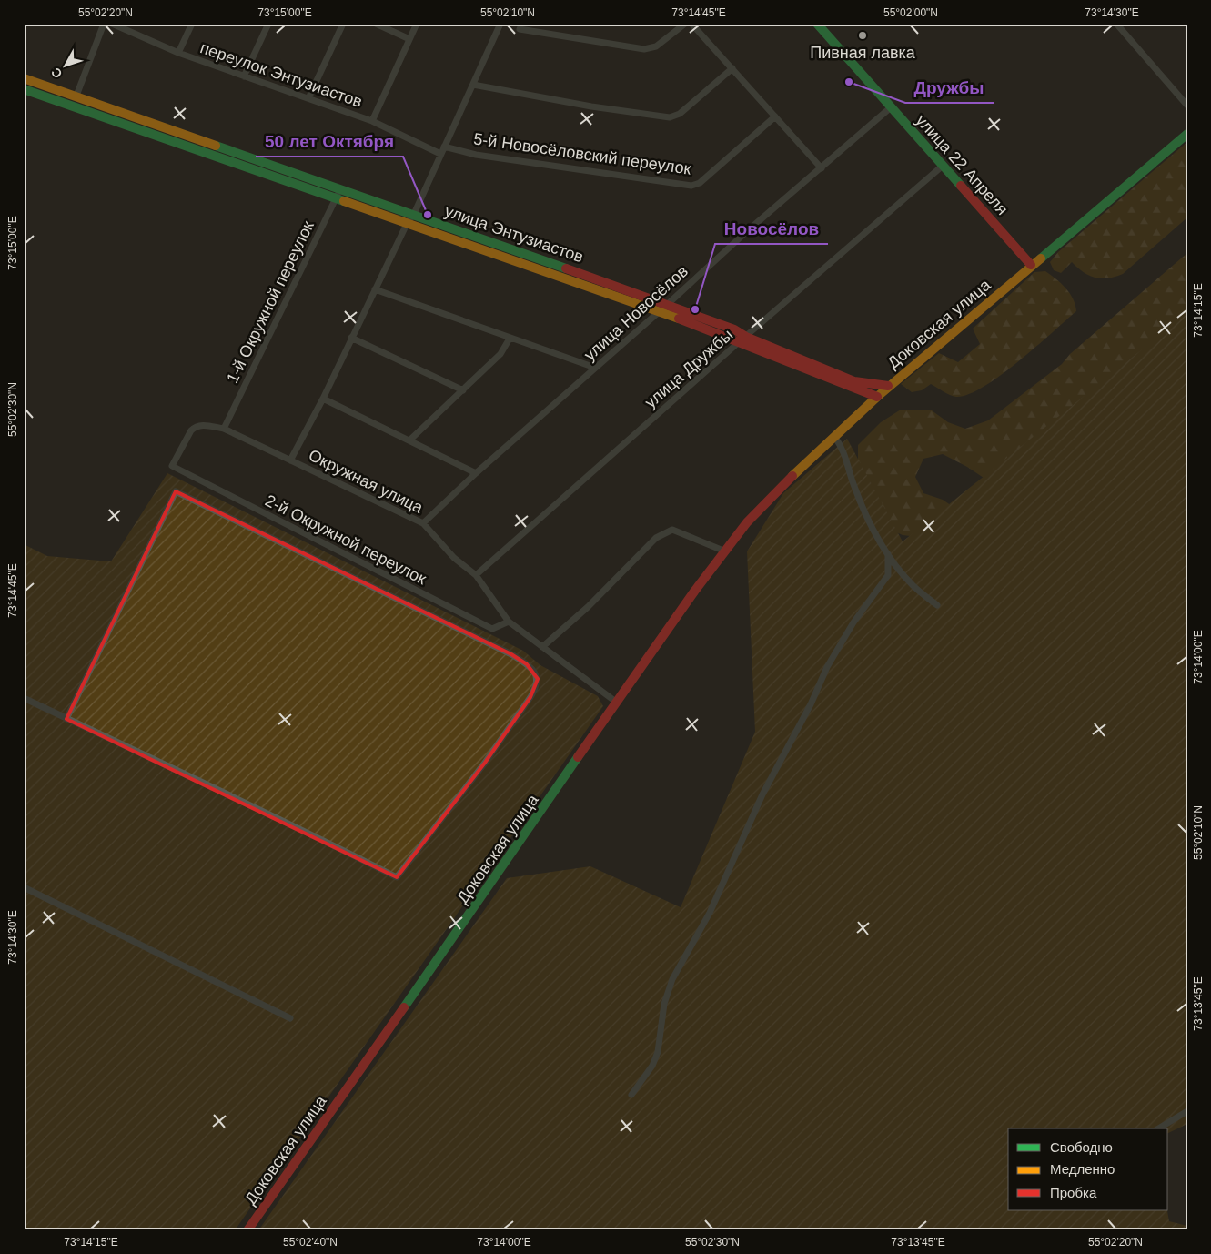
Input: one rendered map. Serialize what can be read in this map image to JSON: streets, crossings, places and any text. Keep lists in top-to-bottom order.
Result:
{
  "streets": {
    "main road": ["улица 22 Апреля", "улица Энтузиастов", "Доковская улица"],
    "street": [
      "переулок Энтузиастов",
      "5-й Новосёловский переулок",
      "1-й Окружной переулок",
      "улица Новосёлов",
      "улица Дружбы",
      "Окружная улица",
      "2-й Окружной переулок"
    ]
  },
  "crossings": [
    ["улица 22 Апреля", "улица Новосёлов"],
    ["улица 22 Апреля", "Доковская улица"],
    ["улица 22 Апреля", "улица Дружбы"],
    ["улица Энтузиастов", "1-й Окружной переулок"],
    ["улица Энтузиастов", "улица Новосёлов"],
    ["улица Энтузиастов", "Доковская улица"],
    ["улица Энтузиастов", "улица Дружбы"],
    ["1-й Окружной переулок", "Окружная улица"],
    ["улица Новосёлов", "Окружная улица"],
    ["Доковская улица", "Окружная улица"],
    ["улица Дружбы", "Окружная улица"],
    ["Окружная улица", "2-й Окружной переулок"]
  ],
  "places": [
    "Пивная лавка",
    "Дружбы",
    "50 лет Октября",
    "Новосёлов"
  ],
  "legend": ["Свободно", "Медленно", "Пробка"],
  "north": "bottom left",
  "coordinates": [
    "55°02'20\"N",
    "73°15'00\"E",
    "55°02'10\"N",
    "73°14'45\"E",
    "55°02'00\"N",
    "73°14'30\"E",
    "73°14'15\"E",
    "55°02'30\"N",
    "73°14'00\"E",
    "73°13'45\"E",
    "55°02'40\"N"
  ]
}
